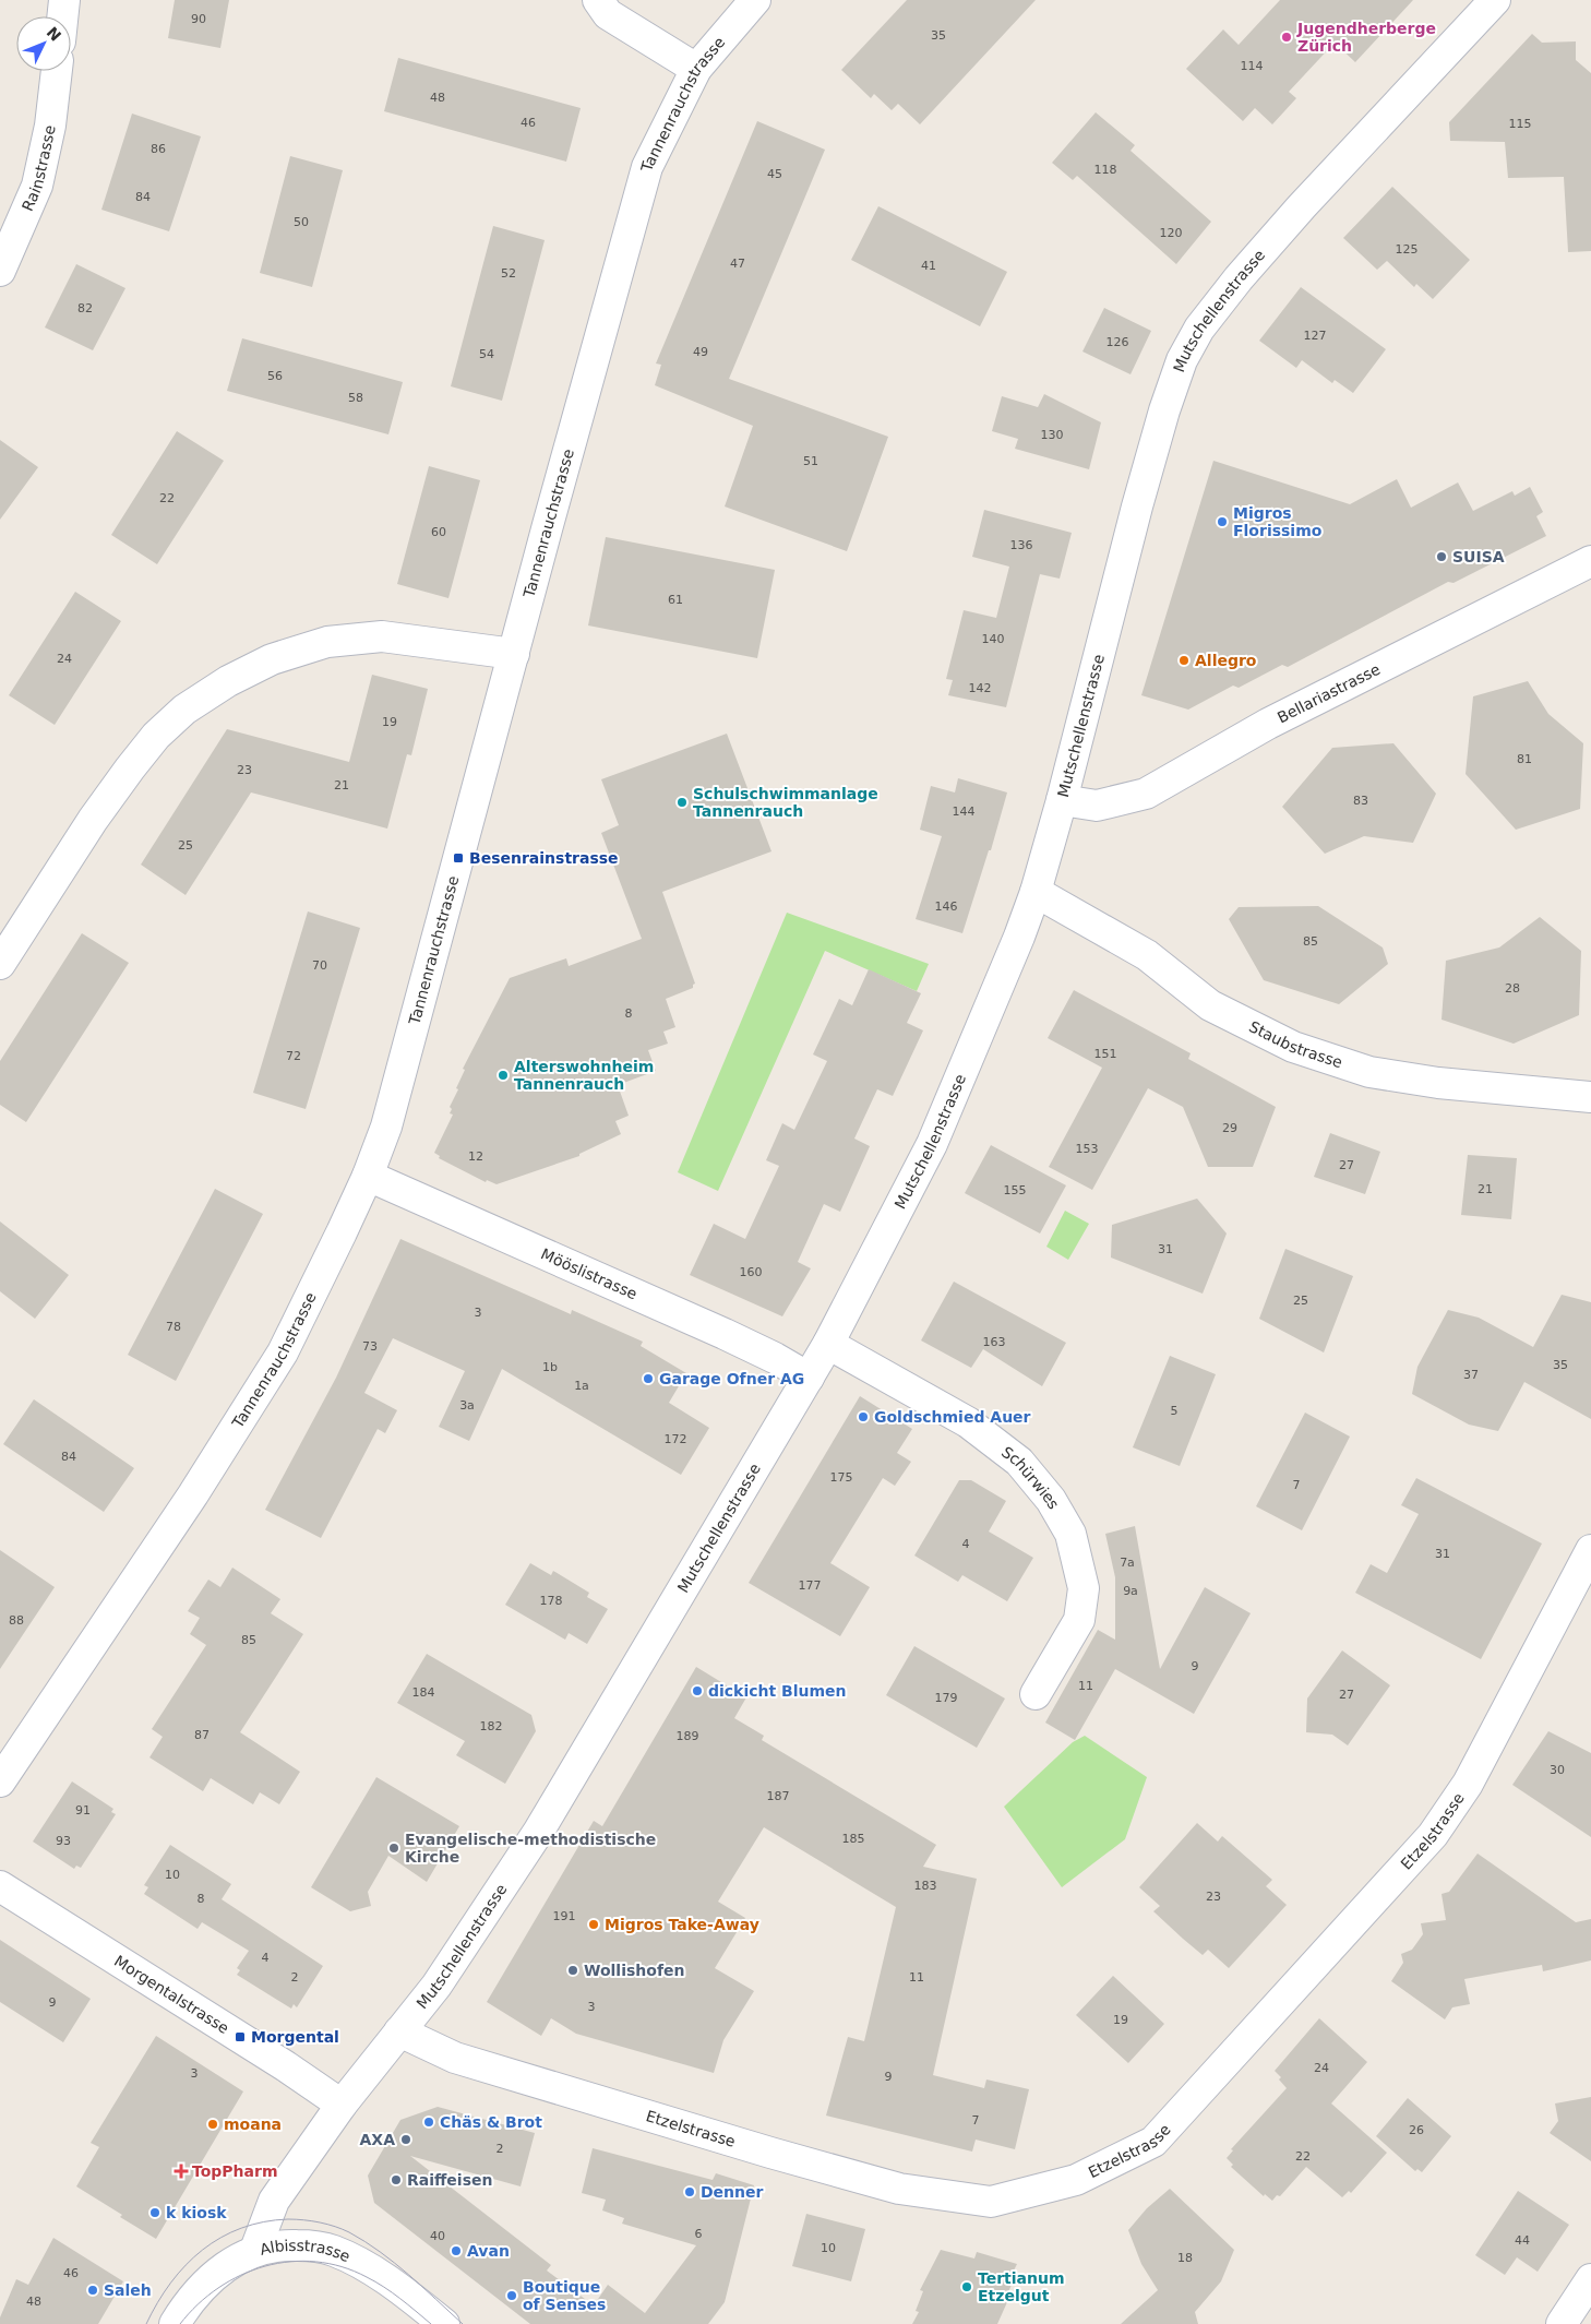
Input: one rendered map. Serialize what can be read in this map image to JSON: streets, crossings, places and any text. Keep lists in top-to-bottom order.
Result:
{
  "streets": {
    "street": [
      "Tannenrauchstrasse",
      "Rainstrasse",
      "Mutschellenstrasse",
      "Bellariastrasse",
      "Staubstrasse",
      "Mööslistrasse",
      "Schürwies",
      "Etzelstrasse",
      "Morgentalstrasse",
      "Albisstrasse"
    ]
  },
  "crossings": [
    ["Tannenrauchstrasse", "Mööslistrasse"],
    ["Mutschellenstrasse", "Bellariastrasse"],
    ["Mutschellenstrasse", "Staubstrasse"],
    ["Mutschellenstrasse", "Mööslistrasse"],
    ["Mutschellenstrasse", "Schürwies"],
    ["Mutschellenstrasse", "Etzelstrasse"],
    ["Mutschellenstrasse", "Morgentalstrasse"],
    ["Mutschellenstrasse", "Albisstrasse"]
  ],
  "places": {
    "other": [
      "Jugendherberge Zürich",
      "Migros Florissimo",
      "SUISA",
      "Allegro",
      "Schulschwimmanlage Tannenrauch",
      "Alterswohnheim Tannenrauch",
      "Garage Ofner AG",
      "Goldschmied Auer",
      "dickicht Blumen",
      "Evangelische-methodistische Kirche",
      "Migros Take-Away",
      "Wollishofen",
      "Chäs & Brot",
      "moana",
      "AXA",
      "Raiffeisen",
      "Denner",
      "k kiosk",
      "Avan",
      "Tertianum Etzelgut",
      "Saleh",
      "Boutique of Senses"
    ],
    "transit": ["Besenrainstrasse", "Morgental"],
    "health": ["TopPharm"]
  },
  "house_numbers": [
    "90",
    "35",
    "114",
    "48",
    "46",
    "115",
    "86",
    "118",
    "45",
    "84",
    "50",
    "120",
    "125",
    "47",
    "41",
    "52",
    "82",
    "127",
    "126",
    "49",
    "54",
    "56",
    "58",
    "130",
    "51",
    "22",
    "60",
    "136",
    "61",
    "140",
    "24",
    "142",
    "19",
    "81",
    "23",
    "21",
    "83",
    "144",
    "25",
    "146",
    "85",
    "70",
    "28",
    "8",
    "151",
    "72",
    "29",
    "153",
    "12",
    "27",
    "21",
    "155",
    "31",
    "160",
    "25",
    "3",
    "78",
    "163",
    "73",
    "35",
    "1b",
    "37",
    "1a",
    "3a",
    "5",
    "172",
    "84",
    "175",
    "7",
    "4",
    "31",
    "7a",
    "177",
    "9a",
    "178",
    "88",
    "85",
    "9",
    "11",
    "184",
    "27",
    "179",
    "182",
    "87",
    "189",
    "30",
    "187",
    "91",
    "185",
    "93",
    "10",
    "183",
    "23",
    "8",
    "191",
    "4",
    "2",
    "11",
    "9",
    "3",
    "19",
    "24",
    "3",
    "9",
    "7",
    "26",
    "2",
    "22",
    "6",
    "40",
    "44",
    "10",
    "18",
    "46",
    "48"
  ],
  "north": "top right"
}
